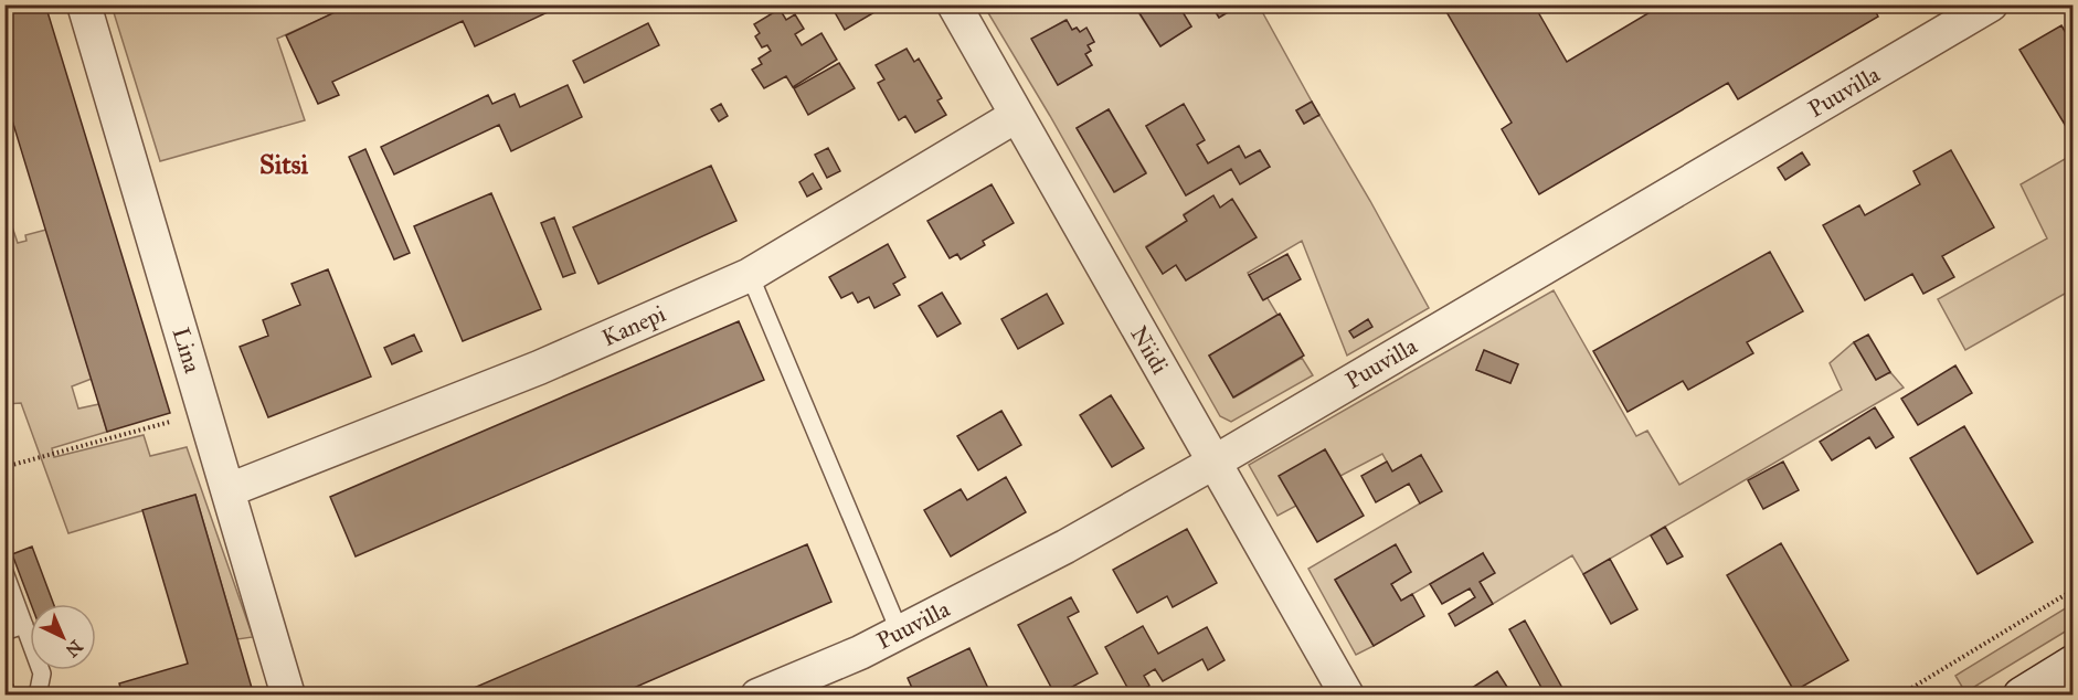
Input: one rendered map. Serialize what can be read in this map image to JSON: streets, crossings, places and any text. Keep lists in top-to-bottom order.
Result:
{
  "streets": {
    "street": [
      "Puuvilla",
      "Kanepi",
      "Lina",
      "Niidi"
    ]
  },
  "crossings": [
    ["Puuvilla", "Niidi"],
    ["Kanepi", "Lina"],
    ["Kanepi", "Niidi"]
  ],
  "districts": ["Sitsi"],
  "north": "bottom right"
}
